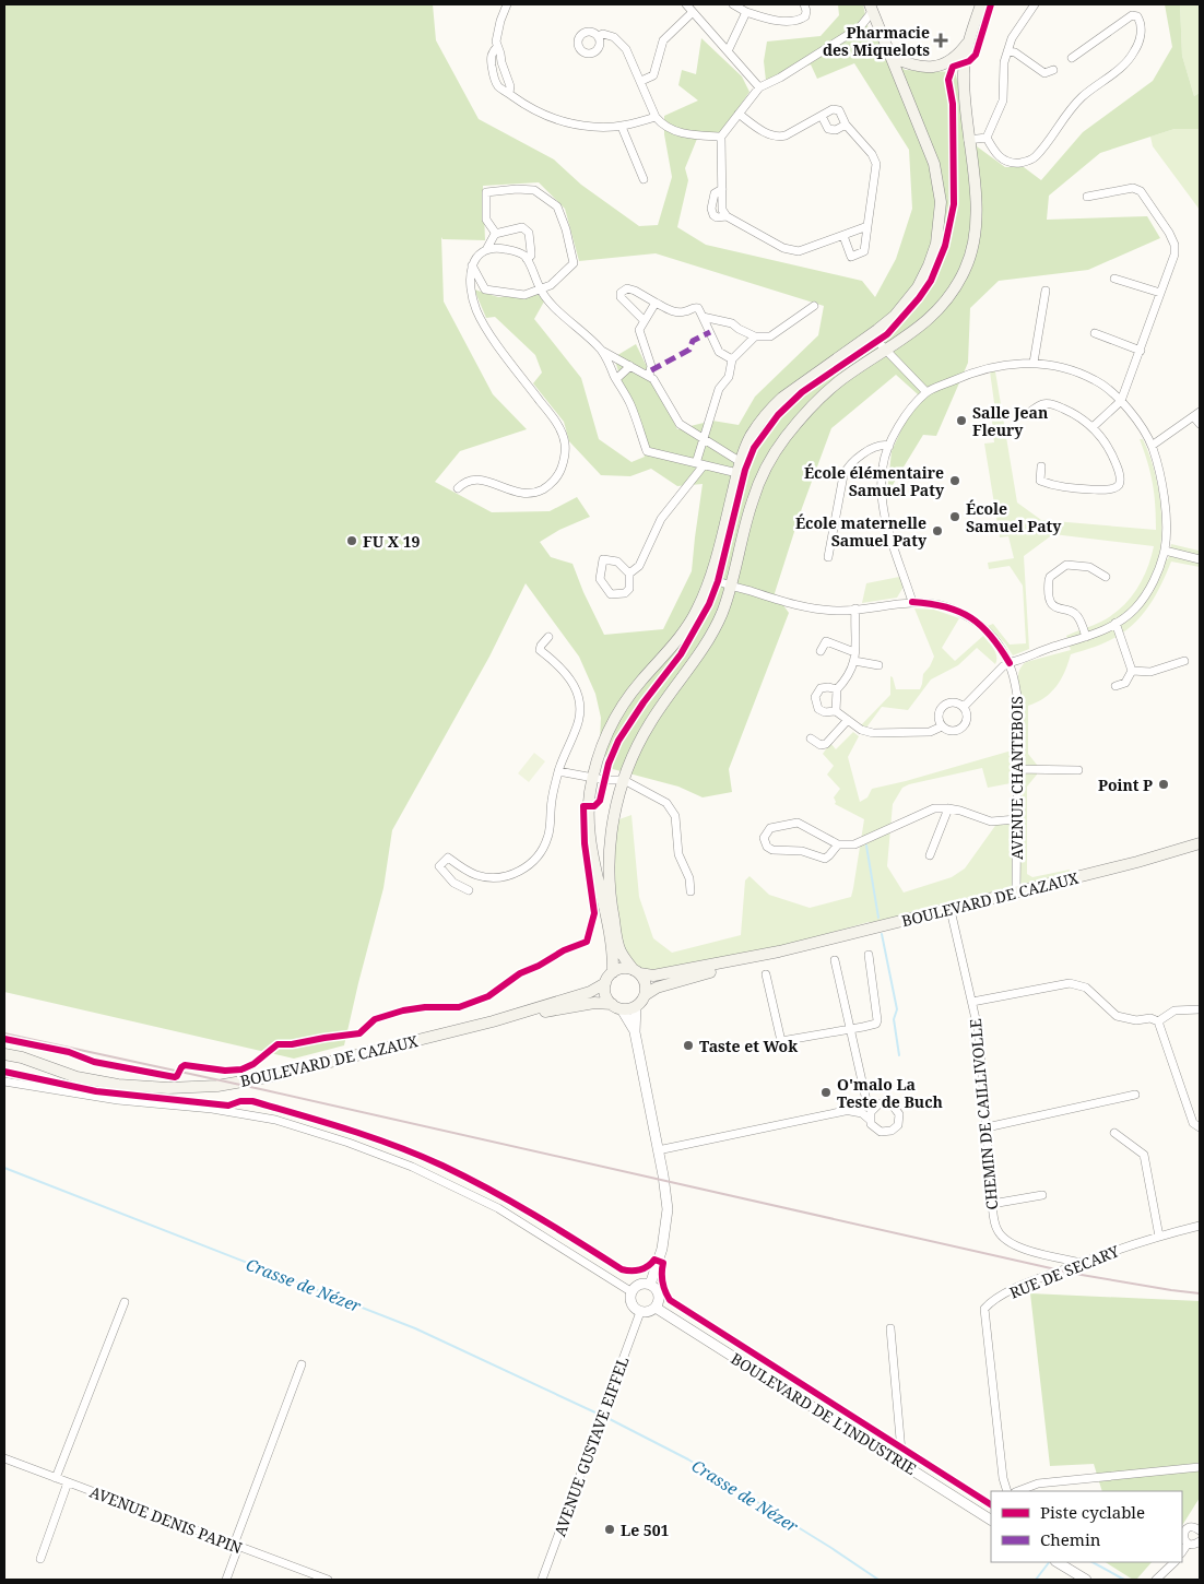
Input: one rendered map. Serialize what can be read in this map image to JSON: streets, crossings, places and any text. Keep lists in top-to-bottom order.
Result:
{
  "streets": {
    "main road": ["BOULEVARD DE CAZAUX"],
    "street": [
      "AVENUE CHANTEBOIS",
      "CHEMIN DE CAILLIVOLLE",
      "RUE DE SECARY",
      "BOULEVARD DE L'INDUSTRIE",
      "AVENUE GUSTAVE EIFFEL",
      "AVENUE DENIS PAPIN"
    ]
  },
  "crossings": [
    ["AVENUE CHANTEBOIS", "BOULEVARD DE CAZAUX"],
    ["BOULEVARD DE CAZAUX", "CHEMIN DE CAILLIVOLLE"],
    ["CHEMIN DE CAILLIVOLLE", "RUE DE SECARY"],
    ["BOULEVARD DE L'INDUSTRIE", "AVENUE GUSTAVE EIFFEL"]
  ],
  "water": ["Crasse de Nézer"],
  "places": {
    "health": ["Pharmacie des Miquelots"],
    "other": [
      "Salle Jean Fleury",
      "École élémentaire Samuel Paty",
      "École Samuel Paty",
      "École maternelle Samuel Paty",
      "FU X 19",
      "Point P",
      "Taste et Wok",
      "O'malo La Teste de Buch",
      "Le 501"
    ]
  },
  "legend": ["Piste cyclable", "Chemin"]
}
